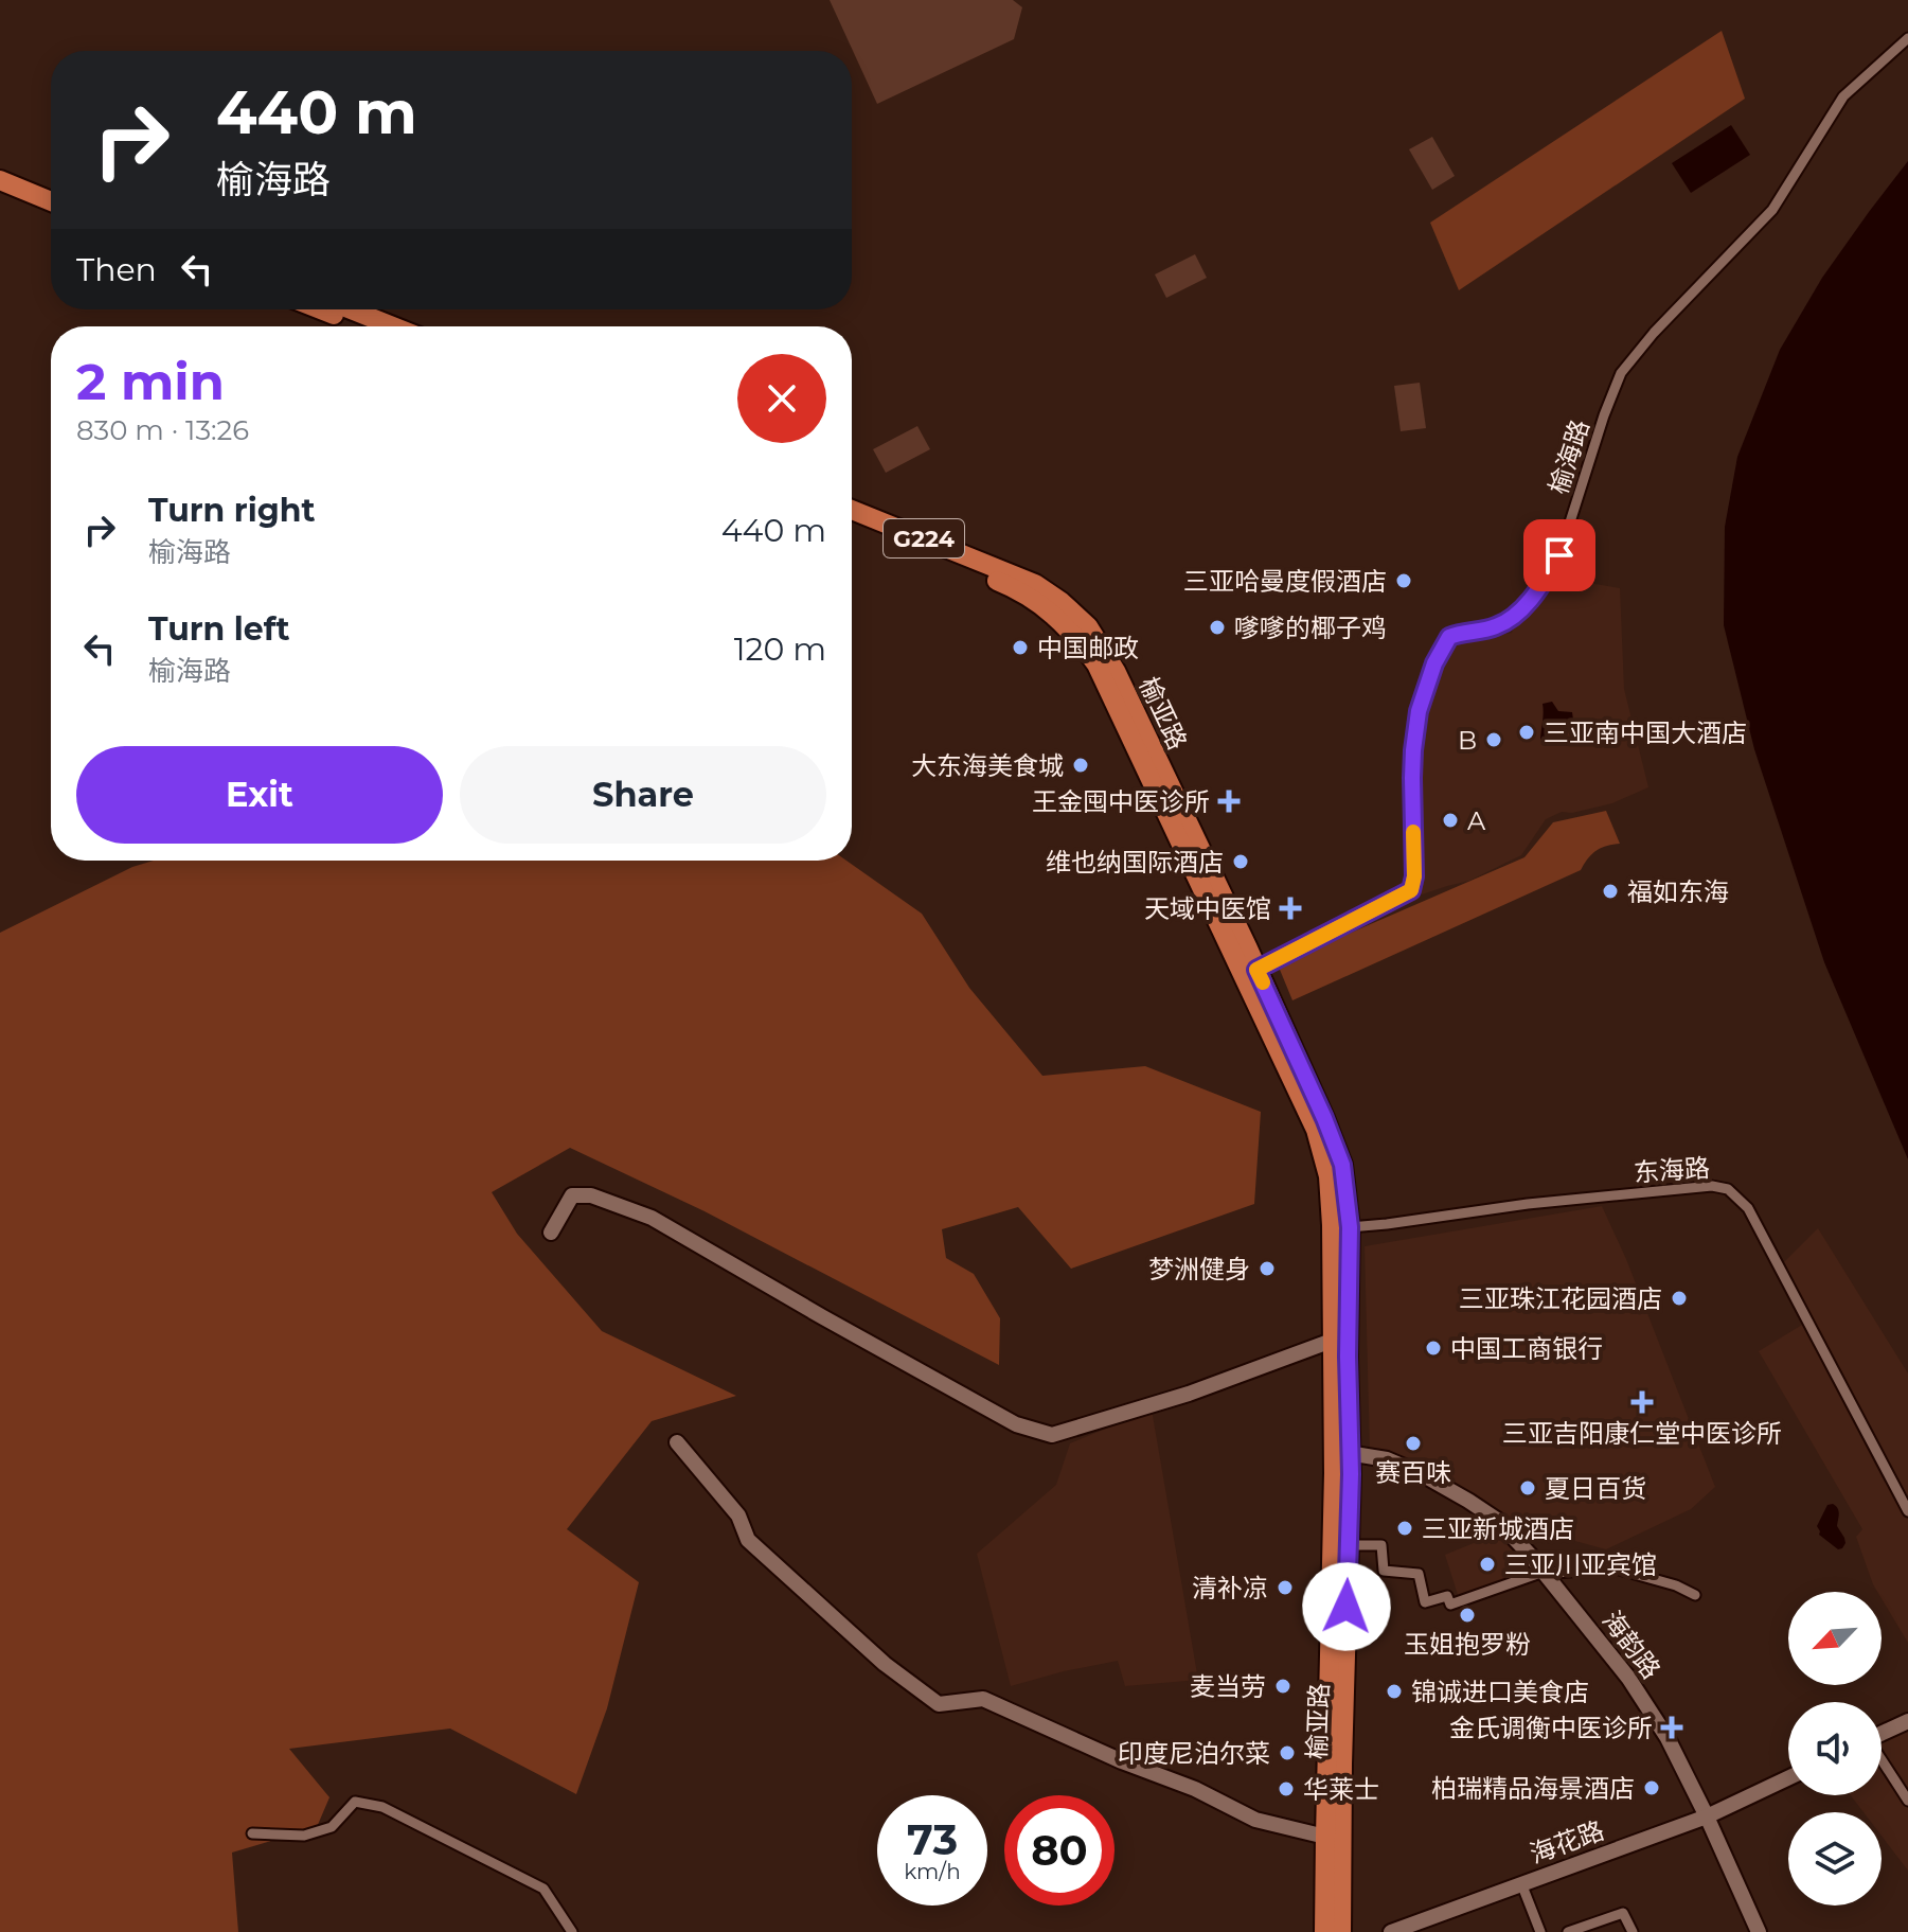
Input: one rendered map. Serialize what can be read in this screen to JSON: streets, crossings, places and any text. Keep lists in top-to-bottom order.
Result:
{
  "streets": {
    "highway": ["G224", "榆亚路"],
    "street": [
      "榆海路",
      "东海路",
      "海韵路",
      "海花路"
    ]
  },
  "crossings": [
    ["榆海路", "榆亚路"],
    ["榆亚路", "东海路"],
    ["榆亚路", "海韵路"],
    ["海韵路", "海花路"]
  ],
  "places": {
    "other": [
      "三亚哈曼度假酒店",
      "嗲嗲的椰子鸡",
      "中国邮政",
      "三亚南中国大酒店",
      "B",
      "大东海美食城",
      "A",
      "维也纳国际酒店",
      "福如东海",
      "梦洲健身",
      "三亚珠江花园酒店",
      "中国工商银行",
      "赛百味",
      "夏日百货",
      "三亚新城酒店",
      "三亚川亚宾馆",
      "清补凉",
      "玉姐抱罗粉",
      "麦当劳",
      "锦诚进口美食店",
      "印度尼泊尔菜",
      "柏瑞精品海景酒店",
      "华莱士"
    ],
    "health": [
      "王金囤中医诊所",
      "天域中医馆",
      "三亚吉阳康仁堂中医诊所",
      "金氏调衡中医诊所"
    ]
  },
  "north": "bottom left",
  "page": {
    "turn": ["440 m", "榆海路"],
    "then": "Then",
    "heading": ["2 min", "830 m · 13:26"],
    "list": [
      {
        "name": "Turn right",
        "note": "榆海路",
        "value": "440 m"
      },
      {
        "name": "Turn left",
        "note": "榆海路",
        "value": "120 m"
      }
    ],
    "buttons": ["Exit", "Share"],
    "speed": "73 km/h",
    "limit": "80"
  }
}
